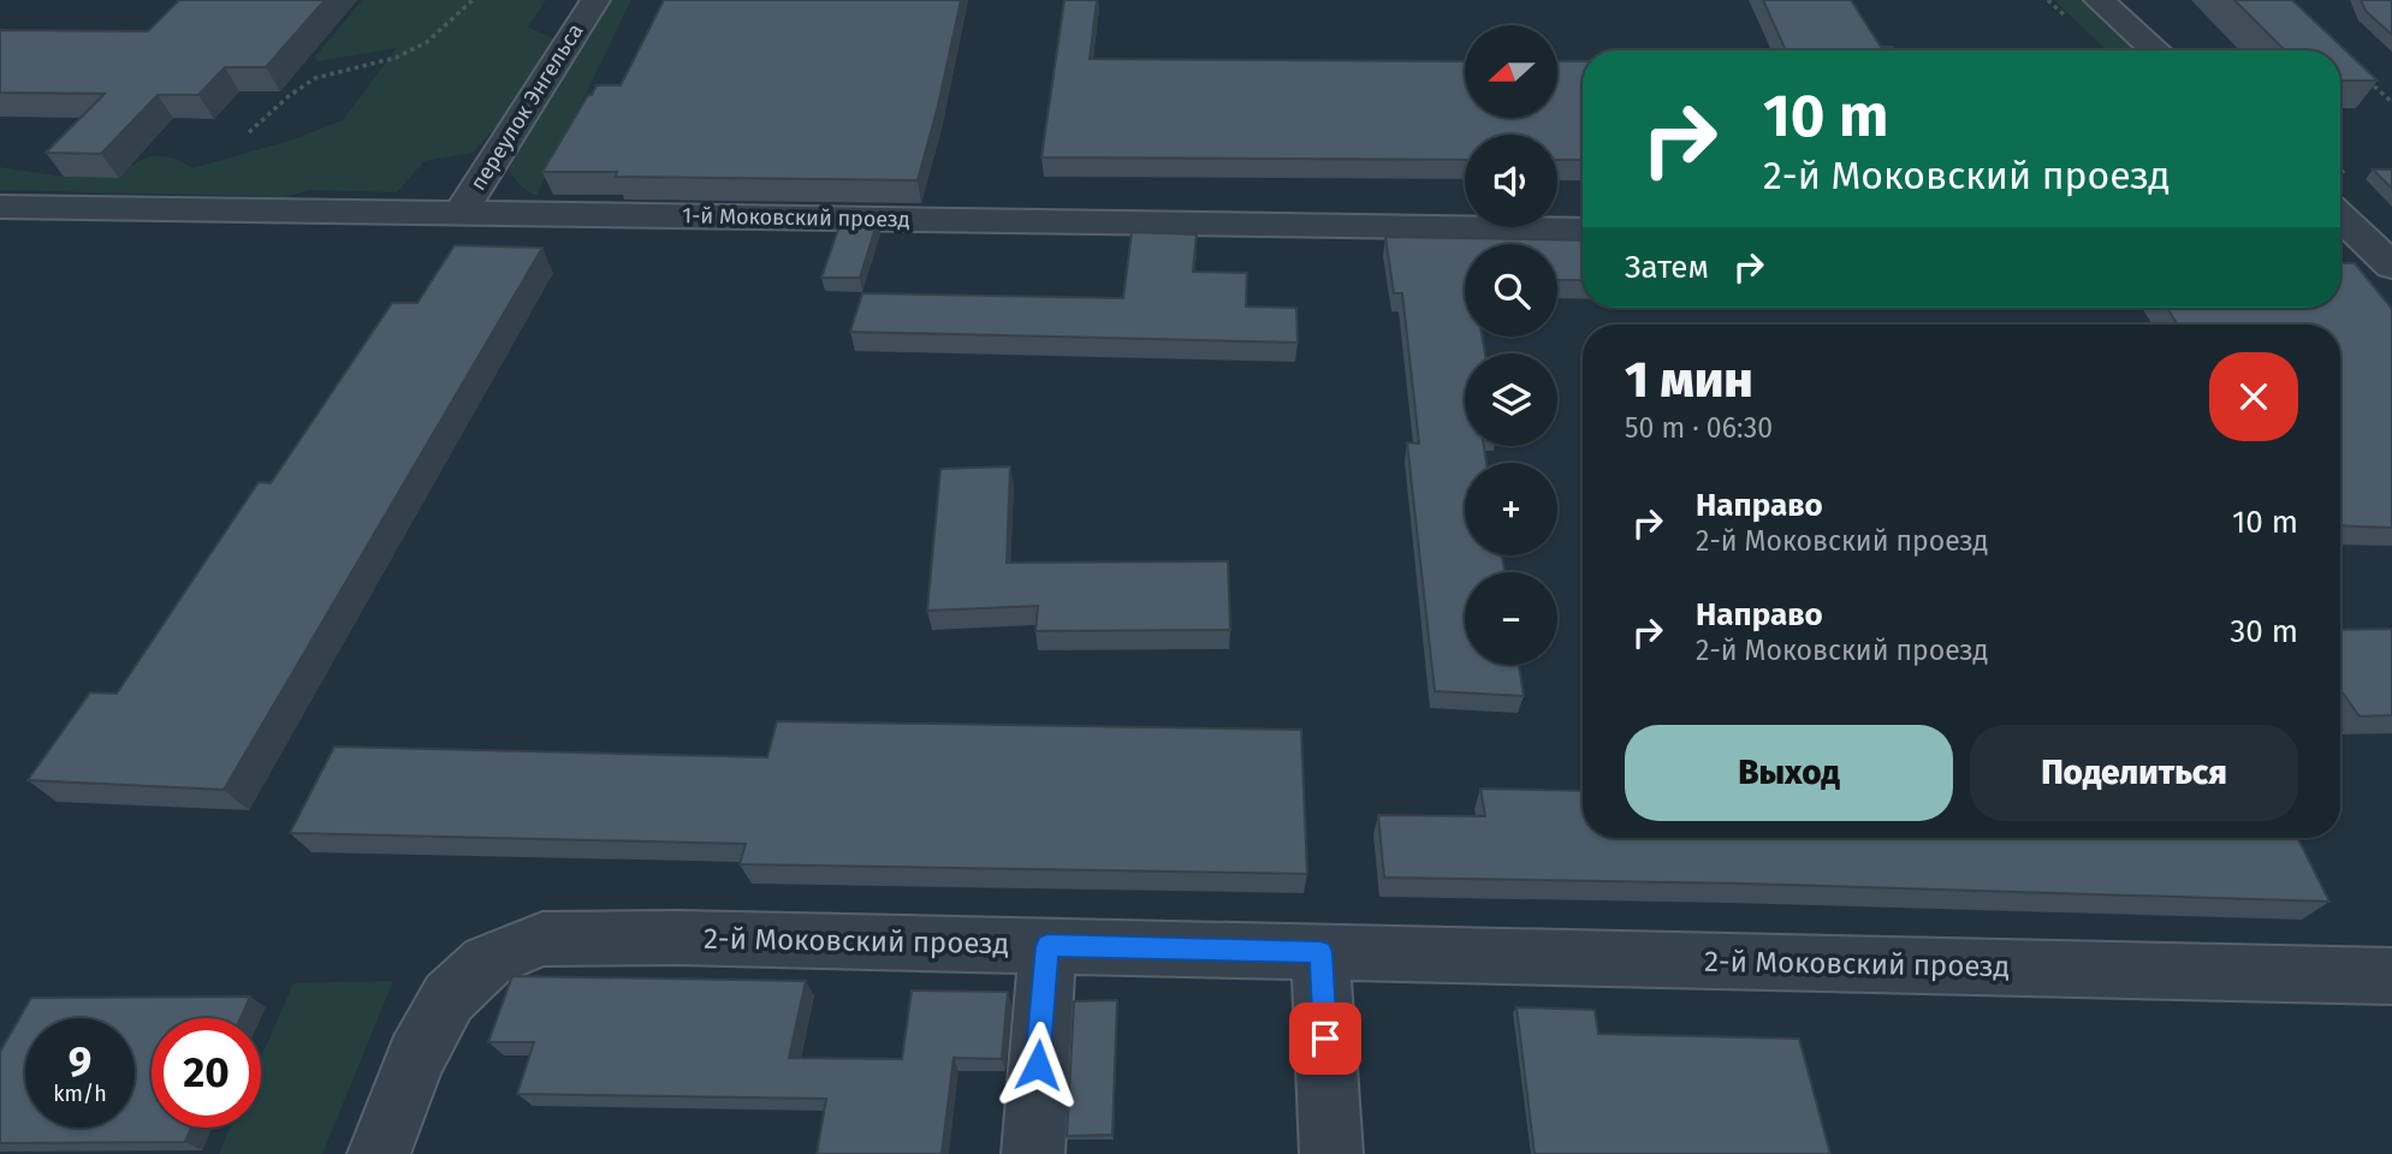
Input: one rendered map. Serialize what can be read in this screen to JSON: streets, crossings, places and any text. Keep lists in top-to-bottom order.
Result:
{
  "streets": {
    "street": ["переулок Энгельса", "1-й Моковский проезд", "2-й Моковский проезд"]
  },
  "crossings": [
    ["переулок Энгельса", "1-й Моковский проезд"]
  ],
  "north": "left",
  "page": {
    "map_buttons": ["+", "−"],
    "turn": ["10 m", "2-й Моковский проезд"],
    "then": "Затем",
    "heading": ["1 мин", "50 m · 06:30"],
    "list": [
      {
        "name": "Направо",
        "note": "2-й Моковский проезд",
        "value": "10 m"
      },
      {
        "name": "Направо",
        "note": "2-й Моковский проезд",
        "value": "30 m"
      }
    ],
    "buttons": ["Выход", "Поделиться"],
    "speed": "9 km/h",
    "limit": "20"
  }
}
